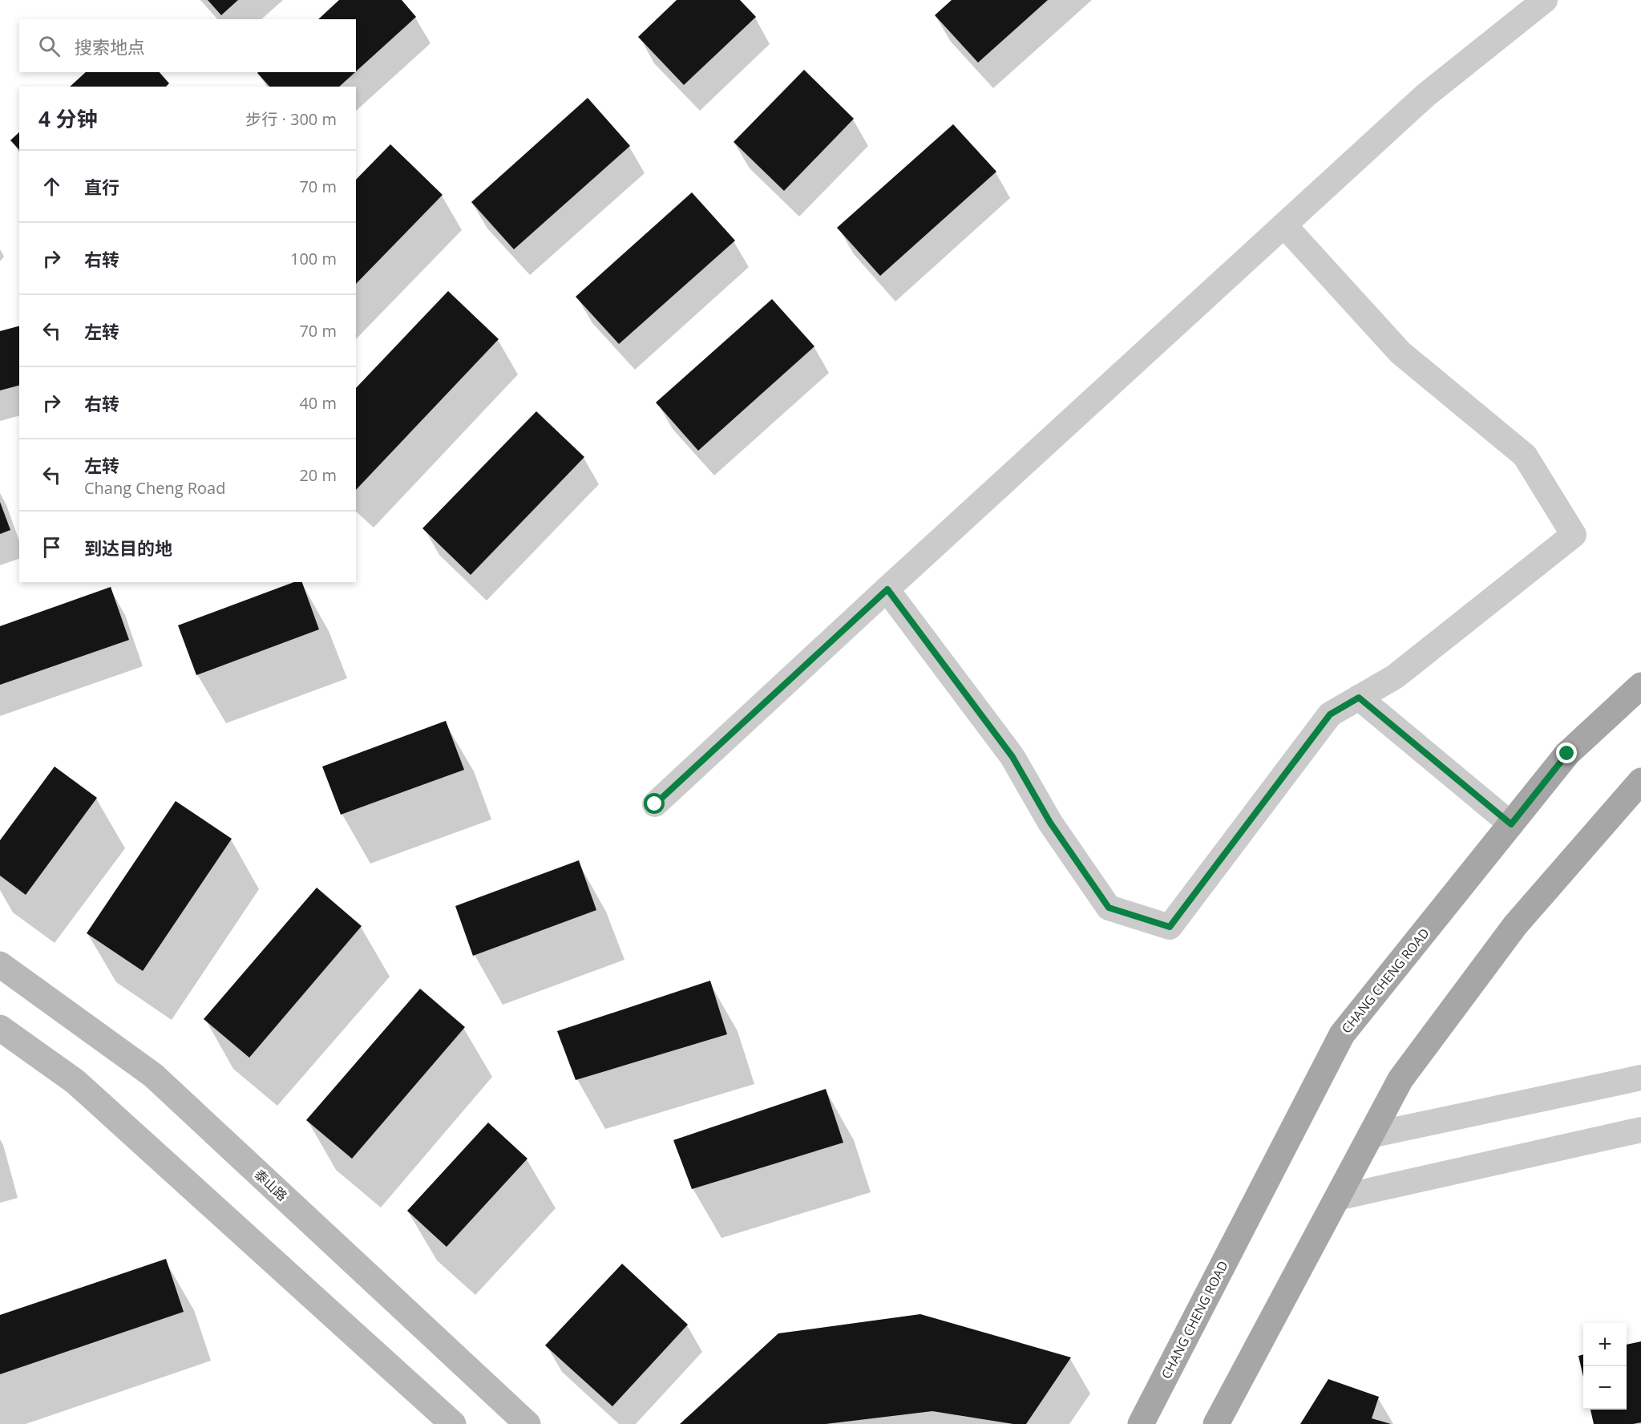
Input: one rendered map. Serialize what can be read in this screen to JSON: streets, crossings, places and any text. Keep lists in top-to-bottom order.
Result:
{
  "streets": {
    "main road": ["CHANG CHENG ROAD", "泰山路"]
  },
  "page": {
    "search": "搜索地点",
    "heading": ["4 分钟", "步行 · 300 m"],
    "list": [
      ["直行", "70 m"],
      ["右转", "100 m"],
      ["左转", "70 m"],
      ["右转", "40 m"],
      ["左转", "Chang Cheng Road", "20 m"],
      "到达目的地"
    ],
    "map_buttons": ["+", "−"]
  }
}
